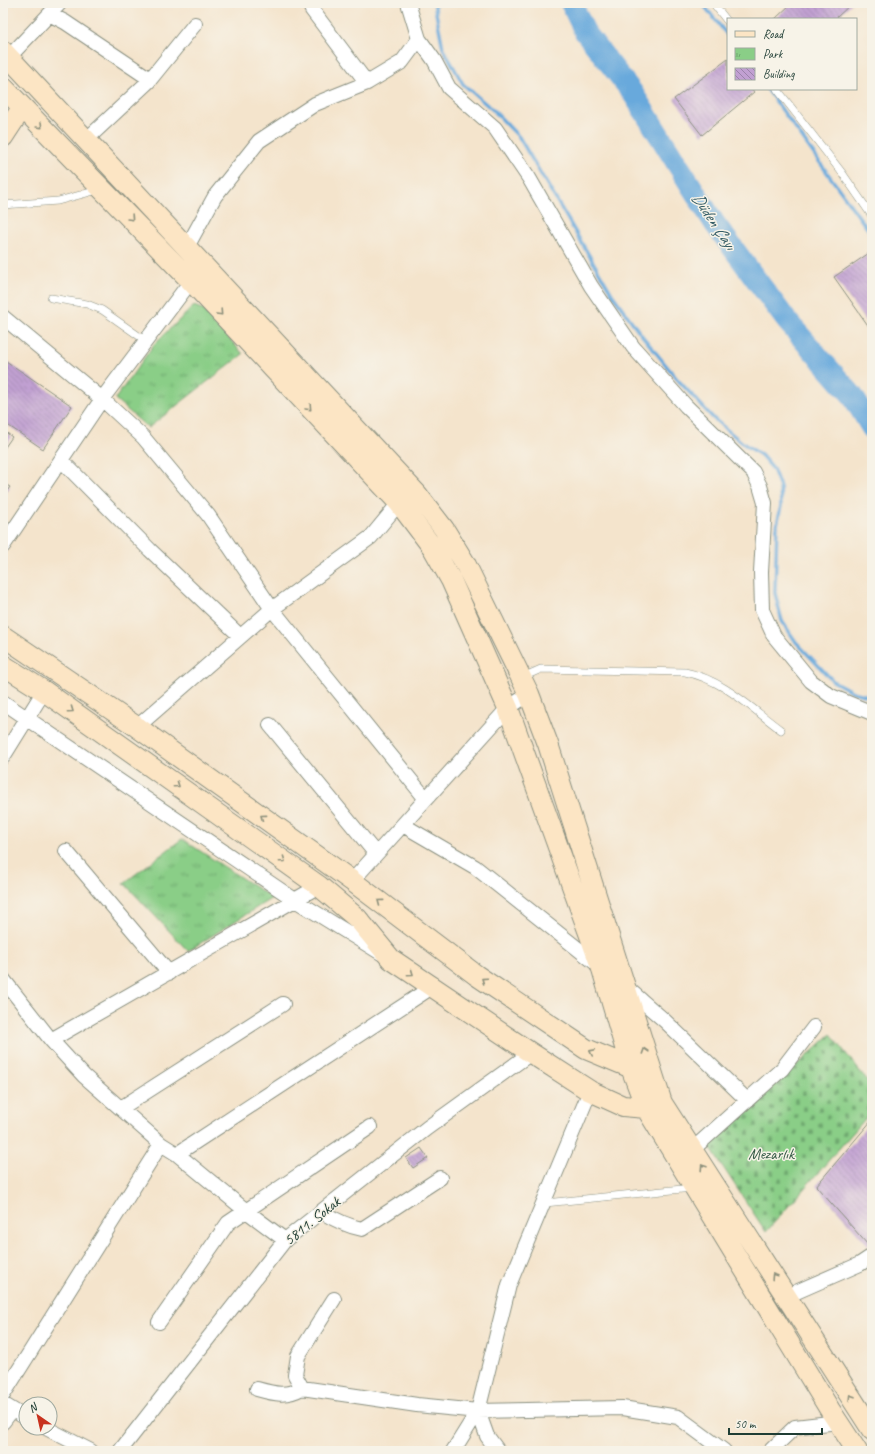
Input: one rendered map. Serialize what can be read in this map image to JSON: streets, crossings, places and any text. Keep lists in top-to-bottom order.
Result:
{
  "streets": {
    "street": ["5811. Sokak"]
  },
  "water": ["Düden Çayı"],
  "parks": ["Mezarlık"],
  "legend": ["Road", "Park", "Building"],
  "scale_bar": "50 m",
  "north": "top left"
}
